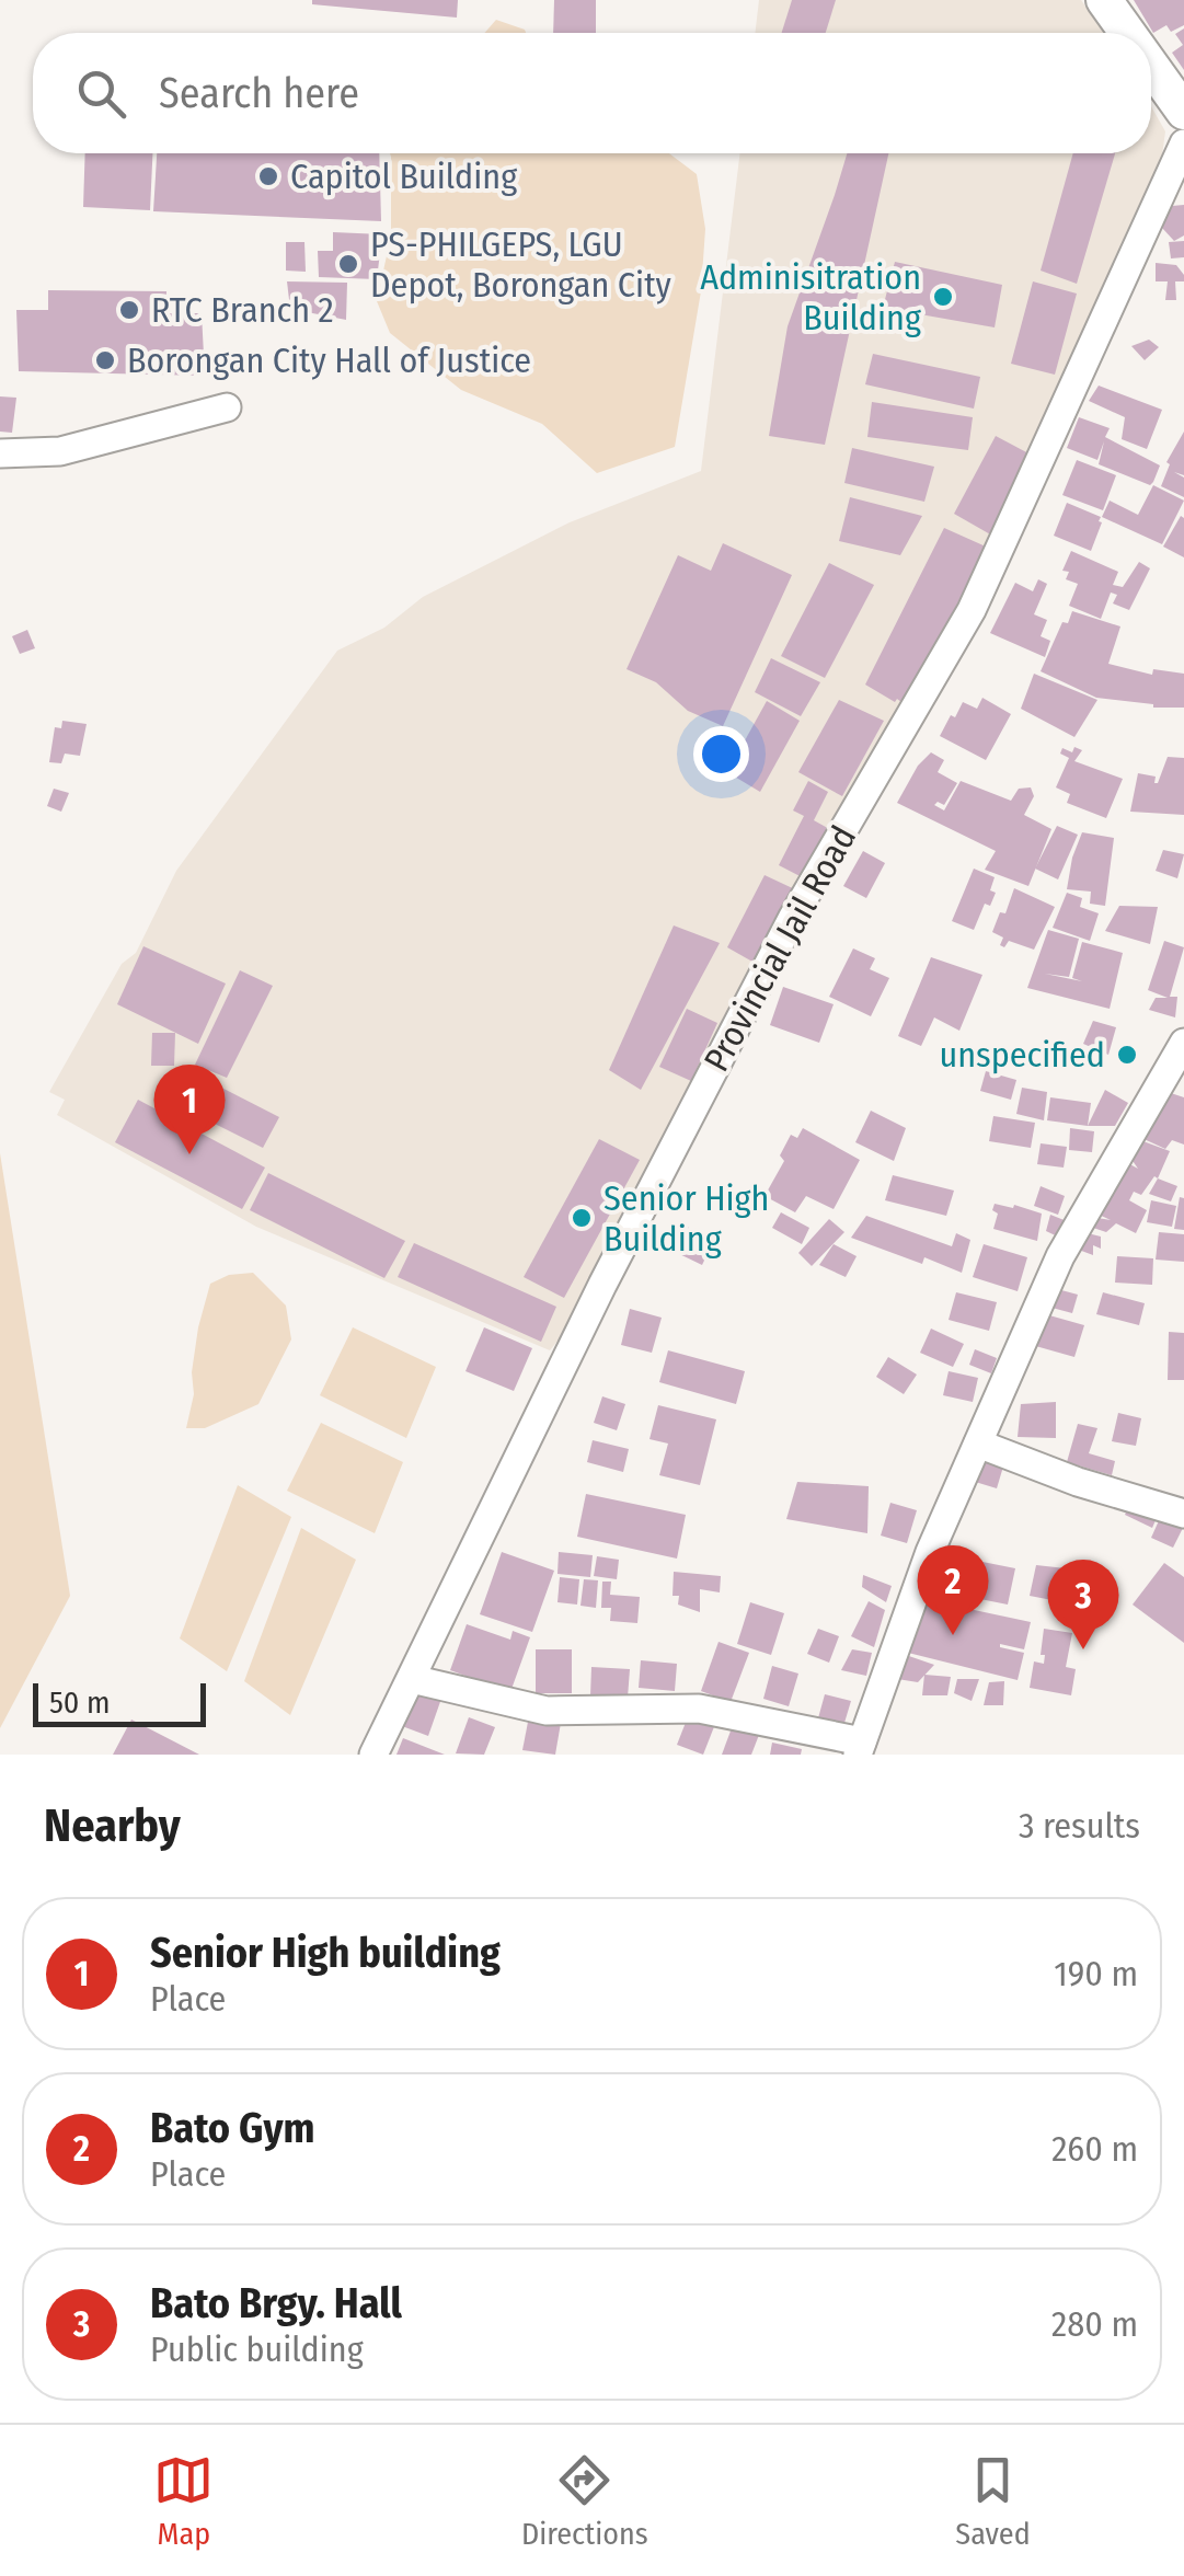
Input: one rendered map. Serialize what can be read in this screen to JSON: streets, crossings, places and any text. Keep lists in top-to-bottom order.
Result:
{
  "streets": {
    "street": ["Provincial Jail Road"]
  },
  "places": [
    "Capitol Building",
    "PS-PHILGEPS, LGU Depot, Borongan City",
    "Adminisitration Building",
    "RTC Branch 2",
    "Borongan City Hall of Justice",
    "unspecified",
    "Senior High Building"
  ],
  "scale_bar": "50 m",
  "page": {
    "search": "Search here",
    "pins": ["1", "2", "3"],
    "scale": "50 m",
    "heading": ["Nearby", "3 results"],
    "list": [
      {
        "mark": "1",
        "name": "Senior High building",
        "note": "Place",
        "value": "190 m"
      },
      {
        "mark": "2",
        "name": "Bato Gym",
        "note": "Place",
        "value": "260 m"
      },
      {
        "mark": "3",
        "name": "Bato Brgy. Hall",
        "note": "Public building",
        "value": "280 m"
      }
    ],
    "nav": ["Map", "Directions", "Saved"]
  }
}
